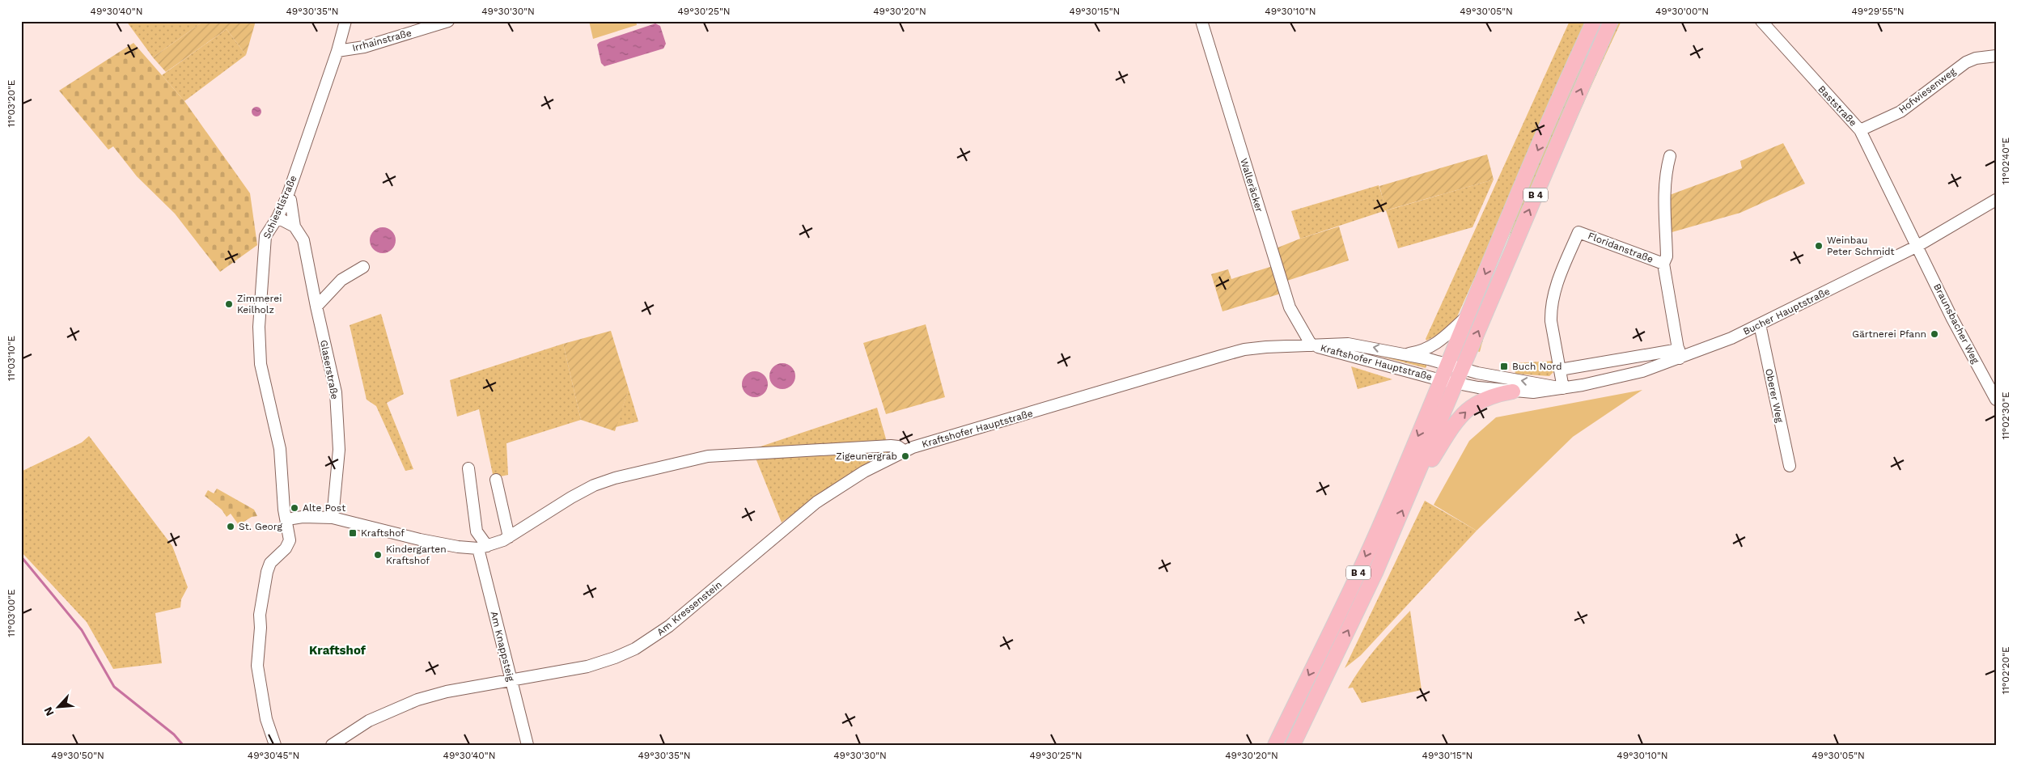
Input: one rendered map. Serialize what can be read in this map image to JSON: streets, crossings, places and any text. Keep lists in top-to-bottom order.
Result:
{
  "streets": {
    "main road": ["B 4"],
    "street": [
      "Irrhainstraße",
      "Hofwiesenweg",
      "Baststraße",
      "Walleräcker",
      "Schiestlstraße",
      "Floridanstraße",
      "Bucher Hauptstraße",
      "Braunsbacher Weg",
      "Kraftshofer Hauptstraße",
      "Glaserstraße",
      "Oberer Weg",
      "Am Kressenstein",
      "Am Knappsteig"
    ]
  },
  "crossings": [
    ["Irrhainstraße", "Schiestlstraße"],
    ["Hofwiesenweg", "Baststraße"],
    ["Baststraße", "Bucher Hauptstraße"],
    ["Baststraße", "Braunsbacher Weg"],
    ["Walleräcker", "Kraftshofer Hauptstraße"],
    ["B 4", "Bucher Hauptstraße"],
    ["B 4", "Kraftshofer Hauptstraße"],
    ["Schiestlstraße", "Glaserstraße"],
    ["Floridanstraße", "Bucher Hauptstraße"],
    ["Bucher Hauptstraße", "Braunsbacher Weg"],
    ["Bucher Hauptstraße", "Kraftshofer Hauptstraße"],
    ["Bucher Hauptstraße", "Oberer Weg"],
    ["Kraftshofer Hauptstraße", "Am Kressenstein"],
    ["Am Kressenstein", "Am Knappsteig"]
  ],
  "districts": ["Kraftshof"],
  "places": {
    "other": [
      "Weinbau Peter Schmidt",
      "Zimmerei Keilholz",
      "Gärtnerei Pfann",
      "Zigeunergrab",
      "Alte Post",
      "St. Georg",
      "Kindergarten Kraftshof"
    ],
    "transit": ["Buch Nord", "Kraftshof"]
  },
  "north": "bottom left",
  "coordinates": [
    "49°30'40\"N",
    "49°30'35\"N",
    "49°30'30\"N",
    "49°30'25\"N",
    "49°30'20\"N",
    "49°30'15\"N",
    "49°30'10\"N",
    "49°30'05\"N",
    "49°30'00\"N",
    "49°29'55\"N",
    "11°03'20\"E",
    "11°02'40\"E",
    "11°03'10\"E",
    "11°02'30\"E",
    "11°03'00\"E",
    "11°02'20\"E",
    "49°30'50\"N",
    "49°30'45\"N"
  ]
}
